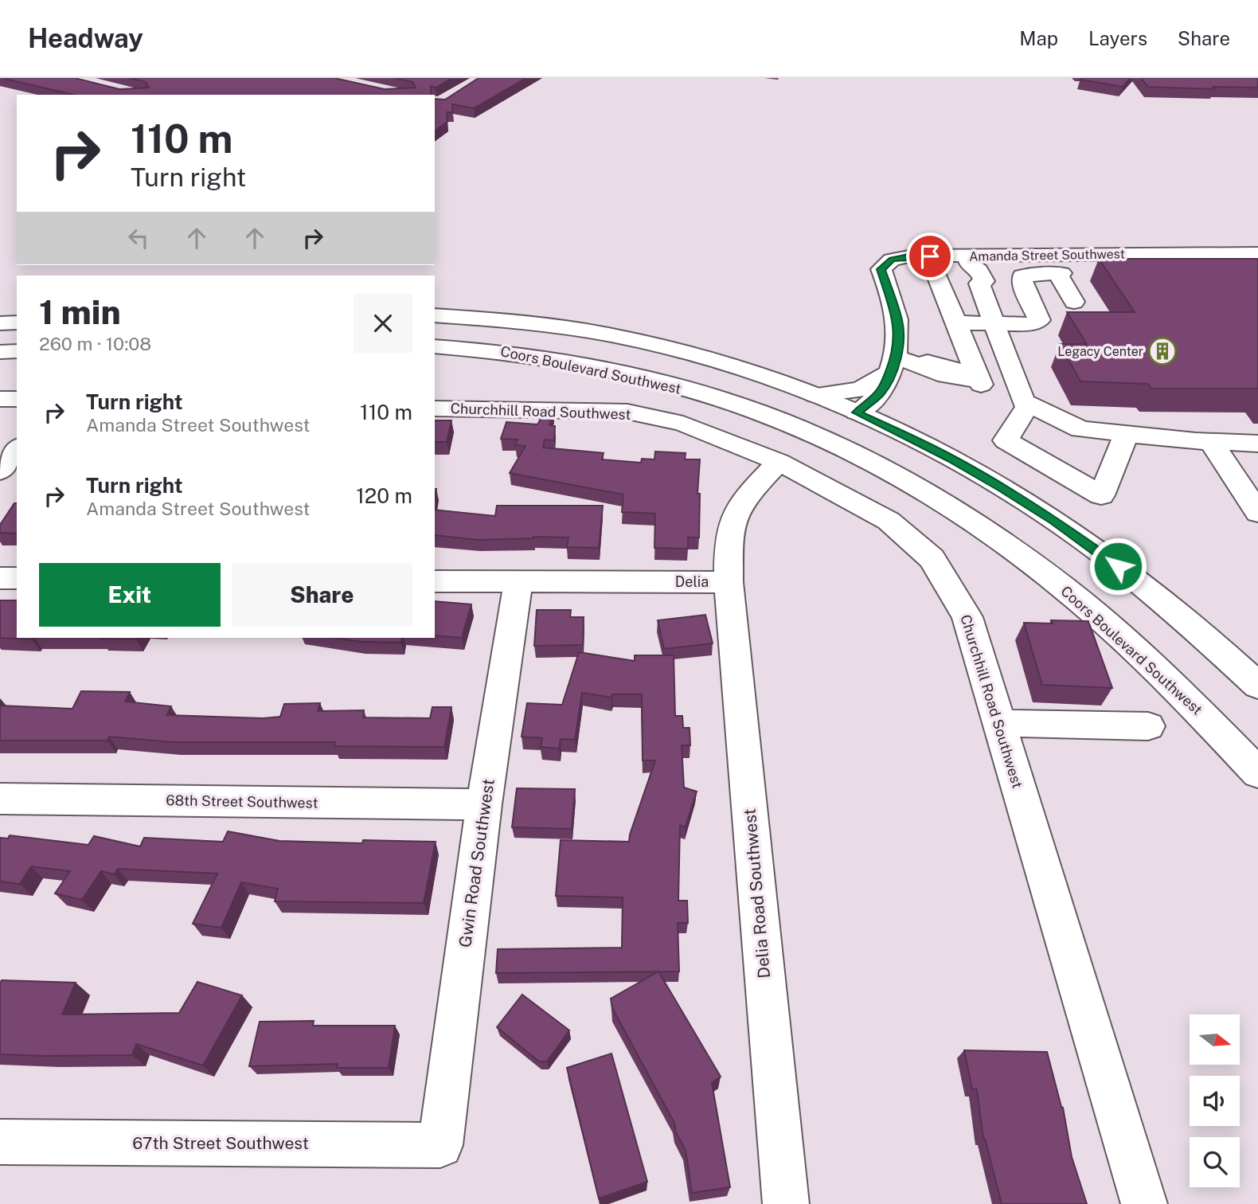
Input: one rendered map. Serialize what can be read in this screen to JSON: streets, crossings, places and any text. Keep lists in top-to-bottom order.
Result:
{
  "streets": {
    "street": [
      "Amanda Street Southwest",
      "Coors Boulevard Southwest",
      "Churchhill Road Southwest",
      "Delia",
      "68th Street Southwest",
      "Gwin Road Southwest",
      "Delia Road Southwest",
      "67th Street Southwest"
    ]
  },
  "crossings": [
    ["Amanda Street Southwest", "Coors Boulevard Southwest"],
    ["Churchhill Road Southwest", "Delia"],
    ["Delia", "Gwin Road Southwest"],
    ["Delia", "Delia Road Southwest"],
    ["68th Street Southwest", "Gwin Road Southwest"],
    ["Gwin Road Southwest", "67th Street Southwest"]
  ],
  "places": {
    "building": ["Legacy Center"]
  },
  "north": "right",
  "page": {
    "header": "Headway",
    "nav": ["Map", "Layers", "Share"],
    "turn": ["110 m", "Turn right"],
    "heading": ["1 min", "260 m · 10:08"],
    "list": [
      {
        "name": "Turn right",
        "note": "Amanda Street Southwest",
        "value": "110 m"
      },
      {
        "name": "Turn right",
        "note": "Amanda Street Southwest",
        "value": "120 m"
      }
    ],
    "buttons": ["Exit", "Share"]
  }
}
